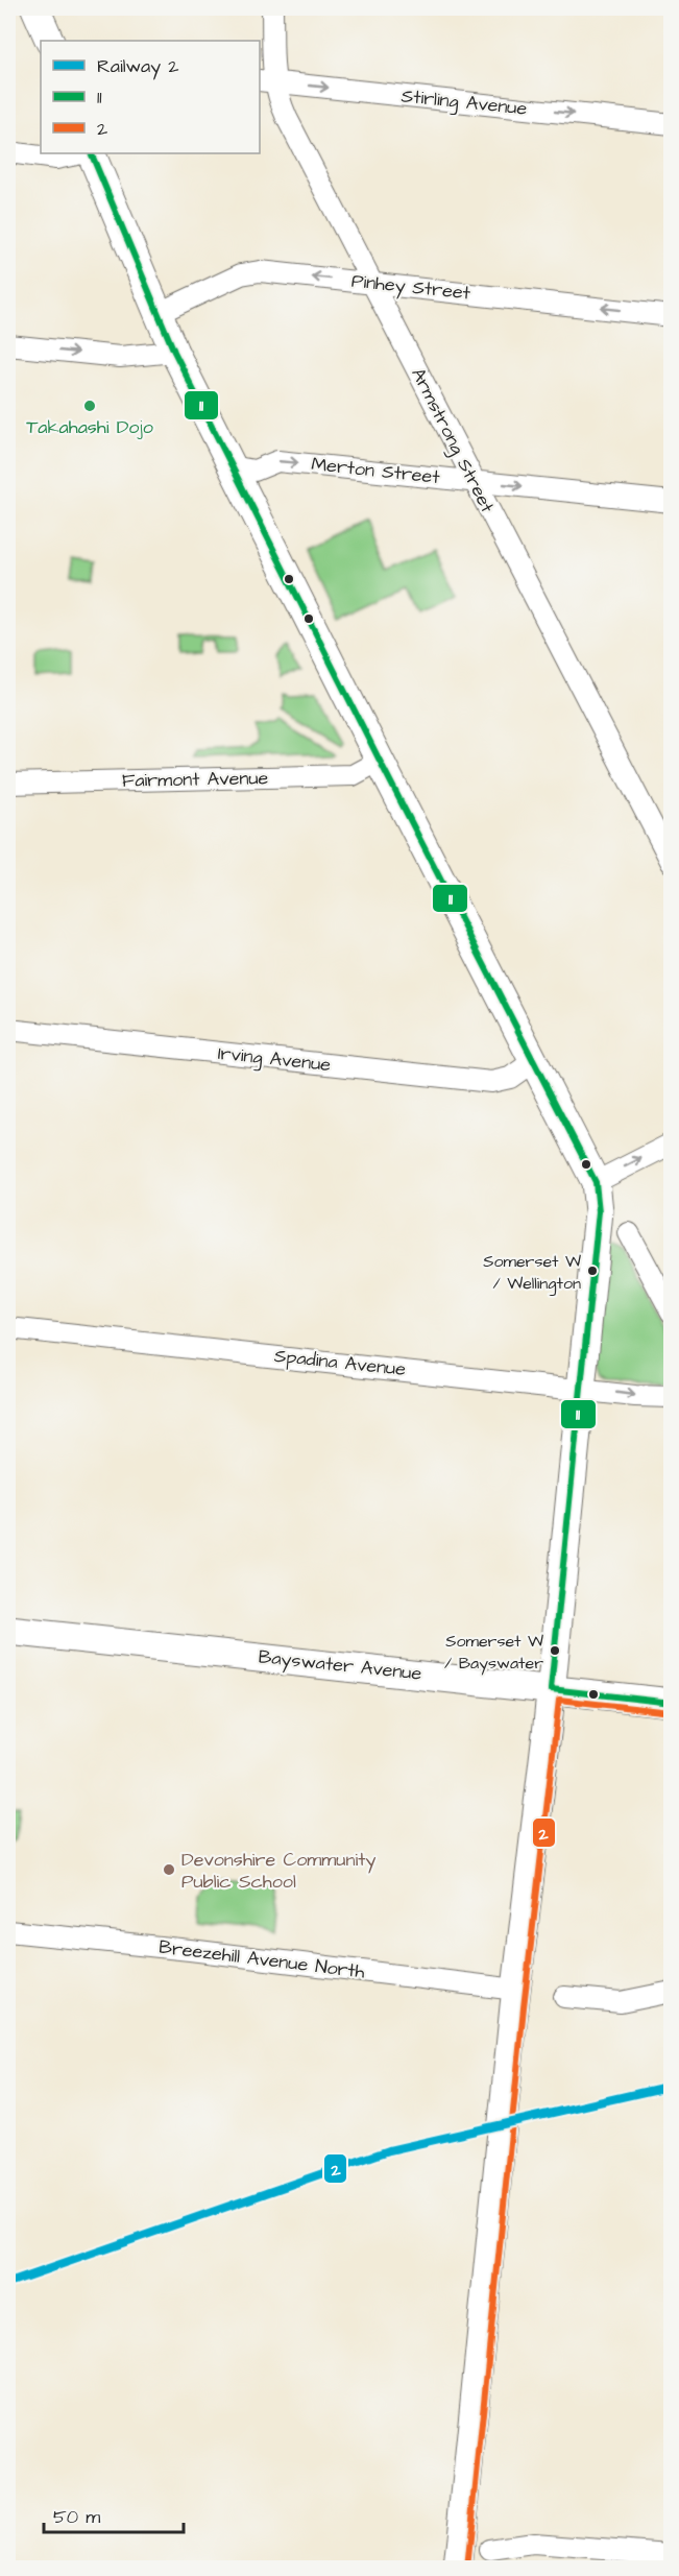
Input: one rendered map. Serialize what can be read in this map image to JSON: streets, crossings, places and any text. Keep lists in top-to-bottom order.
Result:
{
  "streets": {
    "main road": ["Bayswater Avenue"],
    "street": [
      "Stirling Avenue",
      "Pinhey Street",
      "Armstrong Street",
      "Merton Street",
      "Fairmont Avenue",
      "Irving Avenue",
      "Spadina Avenue",
      "Breezehill Avenue North"
    ]
  },
  "crossings": [
    ["Stirling Avenue", "Armstrong Street"],
    ["Pinhey Street", "Armstrong Street"],
    ["Armstrong Street", "Merton Street"]
  ],
  "one_way": ["Stirling Avenue", "Pinhey Street", "Merton Street"],
  "places": [
    "Takahashi Dojo",
    "Somerset W / Wellington",
    "Somerset W / Bayswater",
    "Devonshire Community Public School"
  ],
  "lines": ["transit line 11", "transit line 2", "rail line 2"],
  "legend": ["Railway 2", "11", "2"],
  "scale_bar": "50 m"
}
